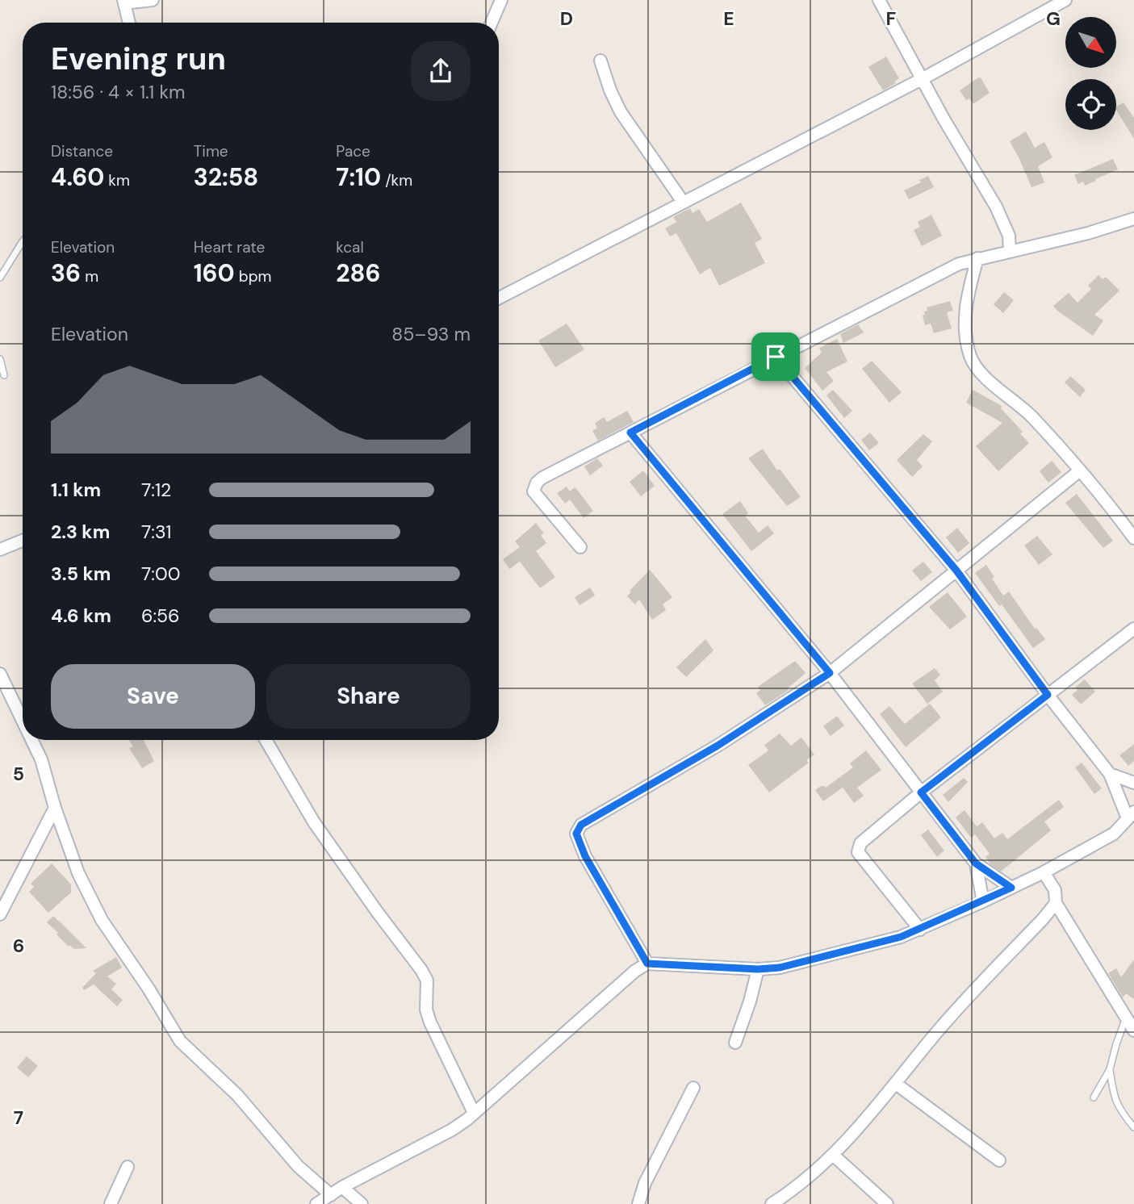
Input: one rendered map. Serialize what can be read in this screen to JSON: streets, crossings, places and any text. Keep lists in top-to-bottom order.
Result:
{
  "north": "bottom right",
  "page": {
    "heading": ["Evening run", "18:56 · 4 × 1.1 km"],
    "stats": [
      ["Distance", "4.60 km"],
      ["Time", "32:58"],
      ["Pace", "7:10 /km"],
      ["Elevation", "36 m"],
      ["Heart rate", "160 bpm"],
      ["kcal", "286"]
    ],
    "chart": ["Elevation", "85–93 m"],
    "list": [
      {
        "name": "1.1 km",
        "note": "7:12"
      },
      {
        "name": "2.3 km",
        "note": "7:31"
      },
      {
        "name": "3.5 km",
        "note": "7:00"
      },
      {
        "name": "4.6 km",
        "note": "6:56"
      }
    ],
    "buttons": ["Save", "Share"]
  },
  "grid": {
    "columns": [
      "D",
      "E",
      "F",
      "G"
    ],
    "rows": ["5", "6", "7"]
  }
}
